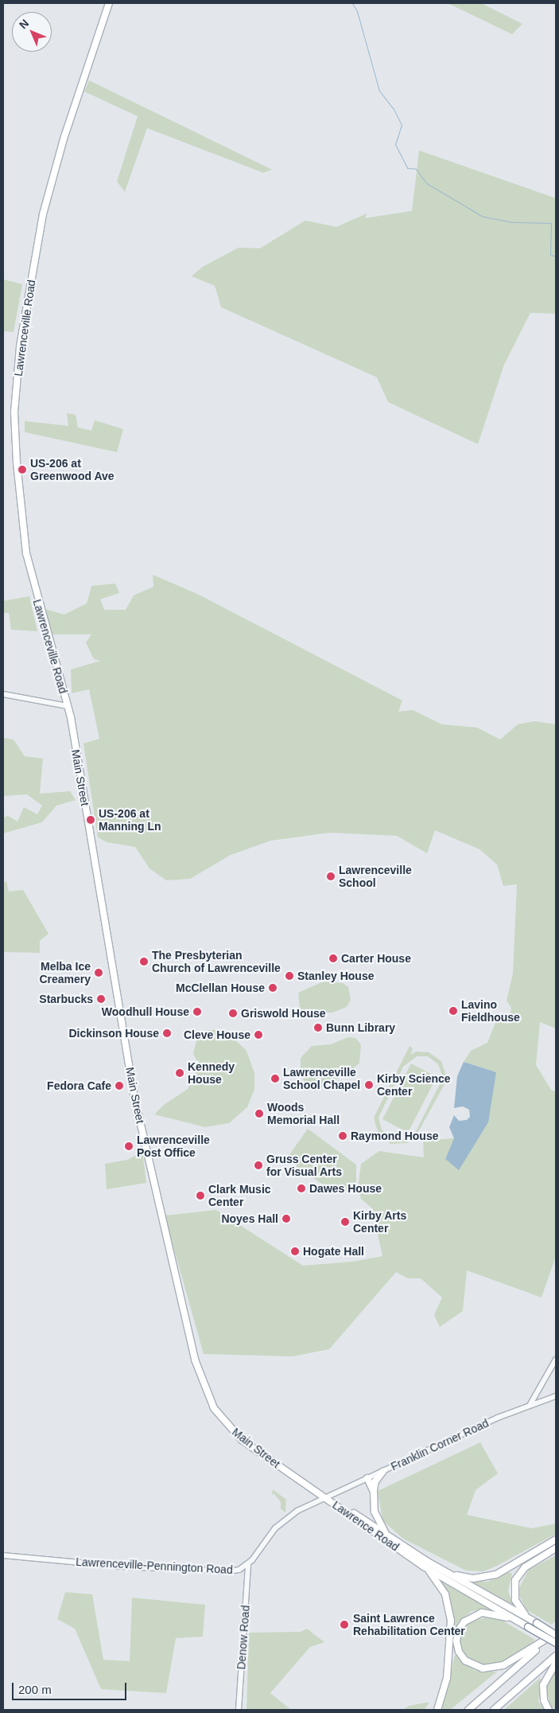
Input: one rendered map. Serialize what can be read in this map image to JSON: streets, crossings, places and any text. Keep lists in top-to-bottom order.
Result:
{
  "streets": {
    "highway": ["Lawrenceville Road", "Main Street", "Lawrence Road"],
    "street": ["Franklin Corner Road", "Lawrenceville-Pennington Road", "Denow Road"]
  },
  "crossings": [
    ["Lawrenceville Road", "Main Street"],
    ["Main Street", "Franklin Corner Road"],
    ["Main Street", "Lawrence Road"],
    ["Main Street", "Lawrenceville-Pennington Road"],
    ["Franklin Corner Road", "Lawrence Road"],
    ["Franklin Corner Road", "Lawrenceville-Pennington Road"],
    ["Lawrence Road", "Lawrenceville-Pennington Road"],
    ["Lawrenceville-Pennington Road", "Denow Road"]
  ],
  "places": [
    "US-206 at Greenwood Ave",
    "US-206 at Manning Ln",
    "Lawrenceville School",
    "Carter House",
    "The Presbyterian Church of Lawrenceville",
    "Melba Ice Creamery",
    "Stanley House",
    "McClellan House",
    "Starbucks",
    "Lavino Fieldhouse",
    "Woodhull House",
    "Griswold House",
    "Bunn Library",
    "Dickinson House",
    "Cleve House",
    "Kennedy House",
    "Lawrenceville School Chapel",
    "Kirby Science Center",
    "Fedora Cafe",
    "Woods Memorial Hall",
    "Raymond House",
    "Lawrenceville Post Office",
    "Gruss Center for Visual Arts",
    "Dawes House",
    "Clark Music Center",
    "Noyes Hall",
    "Kirby Arts Center",
    "Hogate Hall",
    "Saint Lawrence Rehabilitation Center"
  ],
  "scale_bar": "200 m",
  "north": "top left"
}
